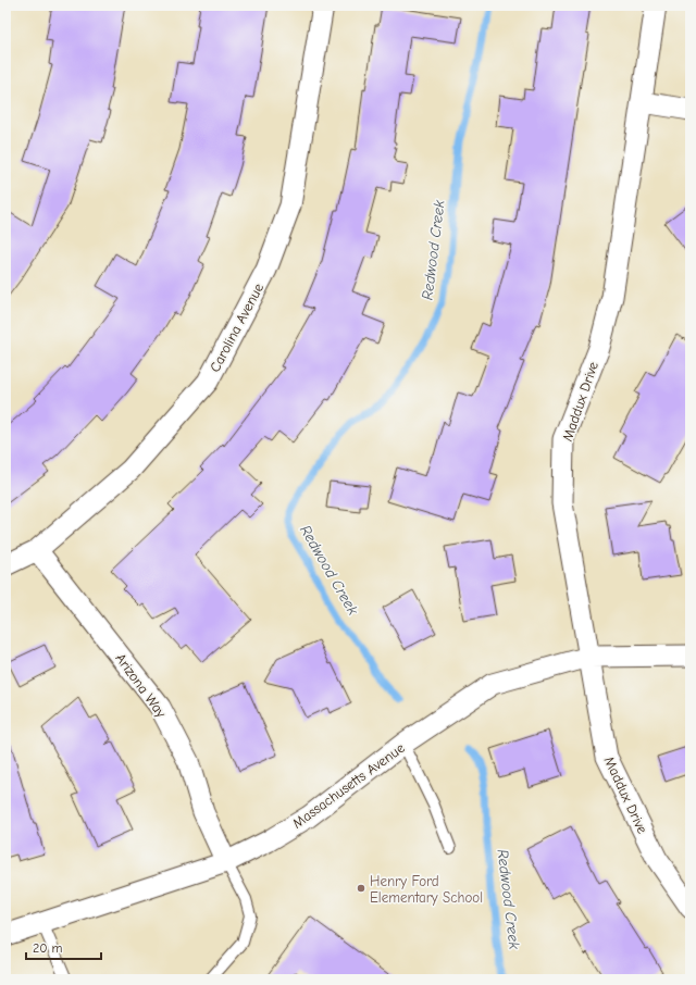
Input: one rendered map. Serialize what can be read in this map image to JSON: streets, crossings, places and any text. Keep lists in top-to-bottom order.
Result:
{
  "streets": {
    "street": [
      "Carolina Avenue",
      "Maddux Drive",
      "Arizona Way",
      "Massachusetts Avenue"
    ]
  },
  "crossings": [
    ["Carolina Avenue", "Arizona Way"],
    ["Maddux Drive", "Massachusetts Avenue"],
    ["Arizona Way", "Massachusetts Avenue"]
  ],
  "water": ["Redwood Creek"],
  "places": ["Henry Ford Elementary School"],
  "scale_bar": "20 m"
}
